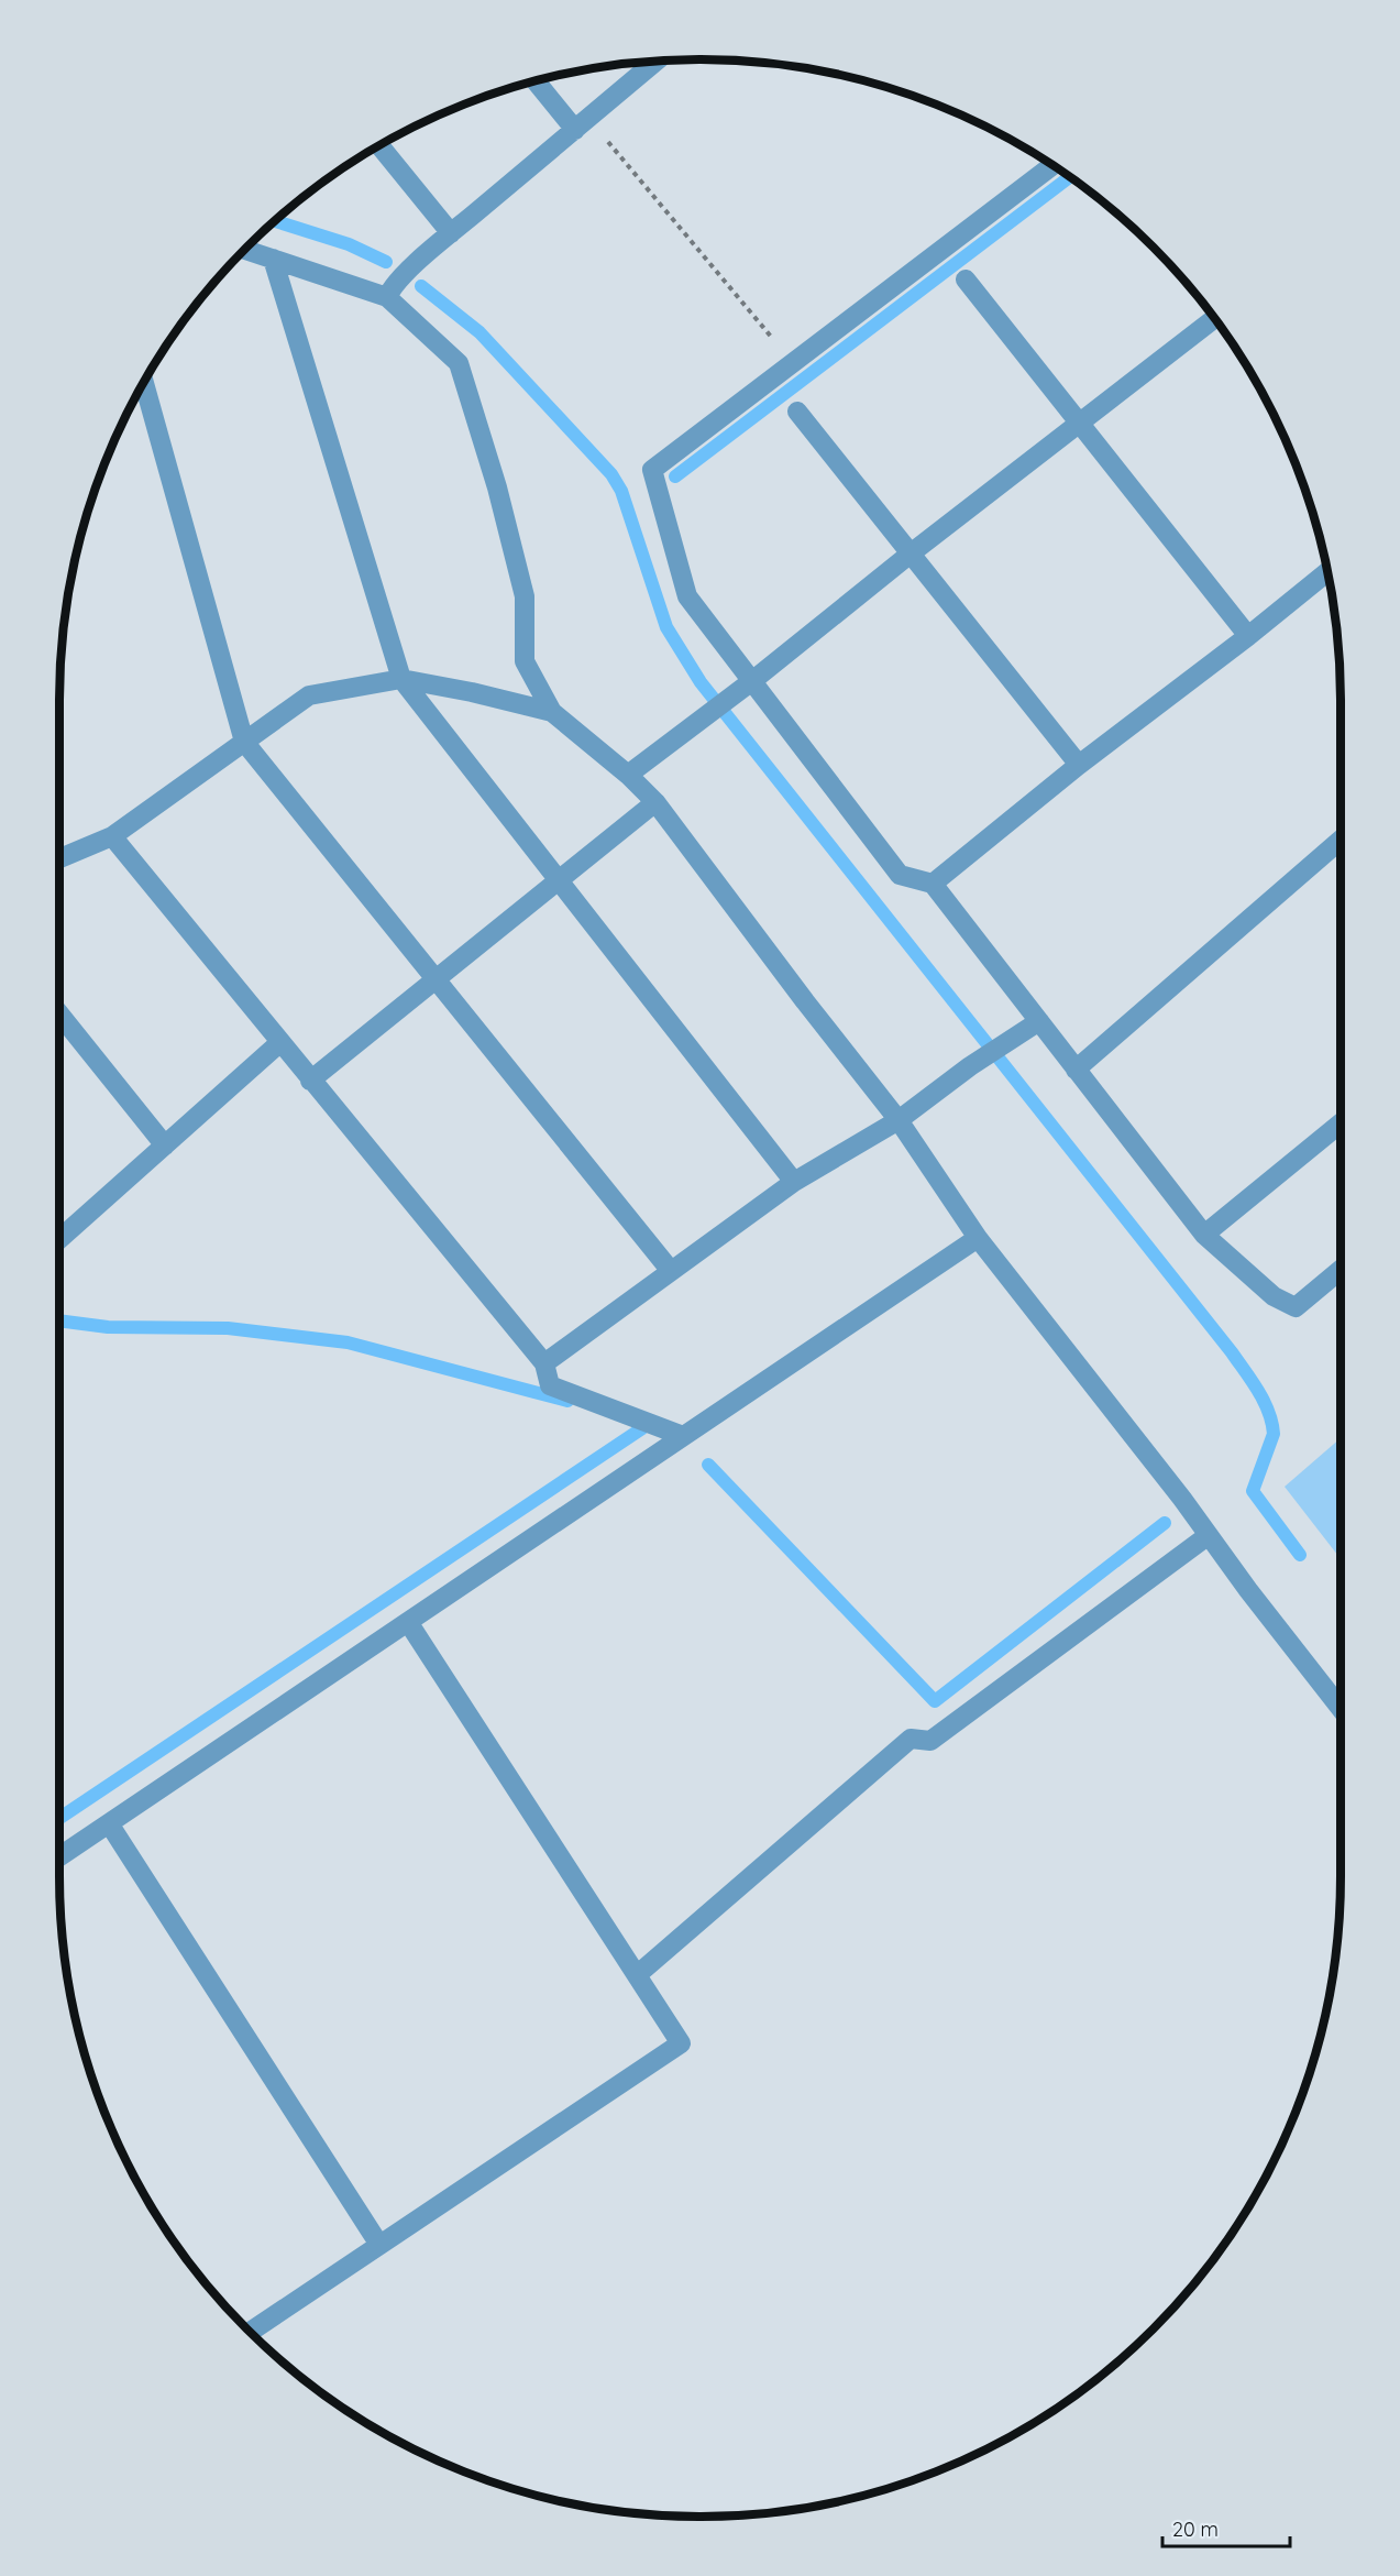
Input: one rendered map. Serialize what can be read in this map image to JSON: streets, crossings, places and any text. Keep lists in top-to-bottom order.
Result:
{
  "scale_bar": "20 m"
}
